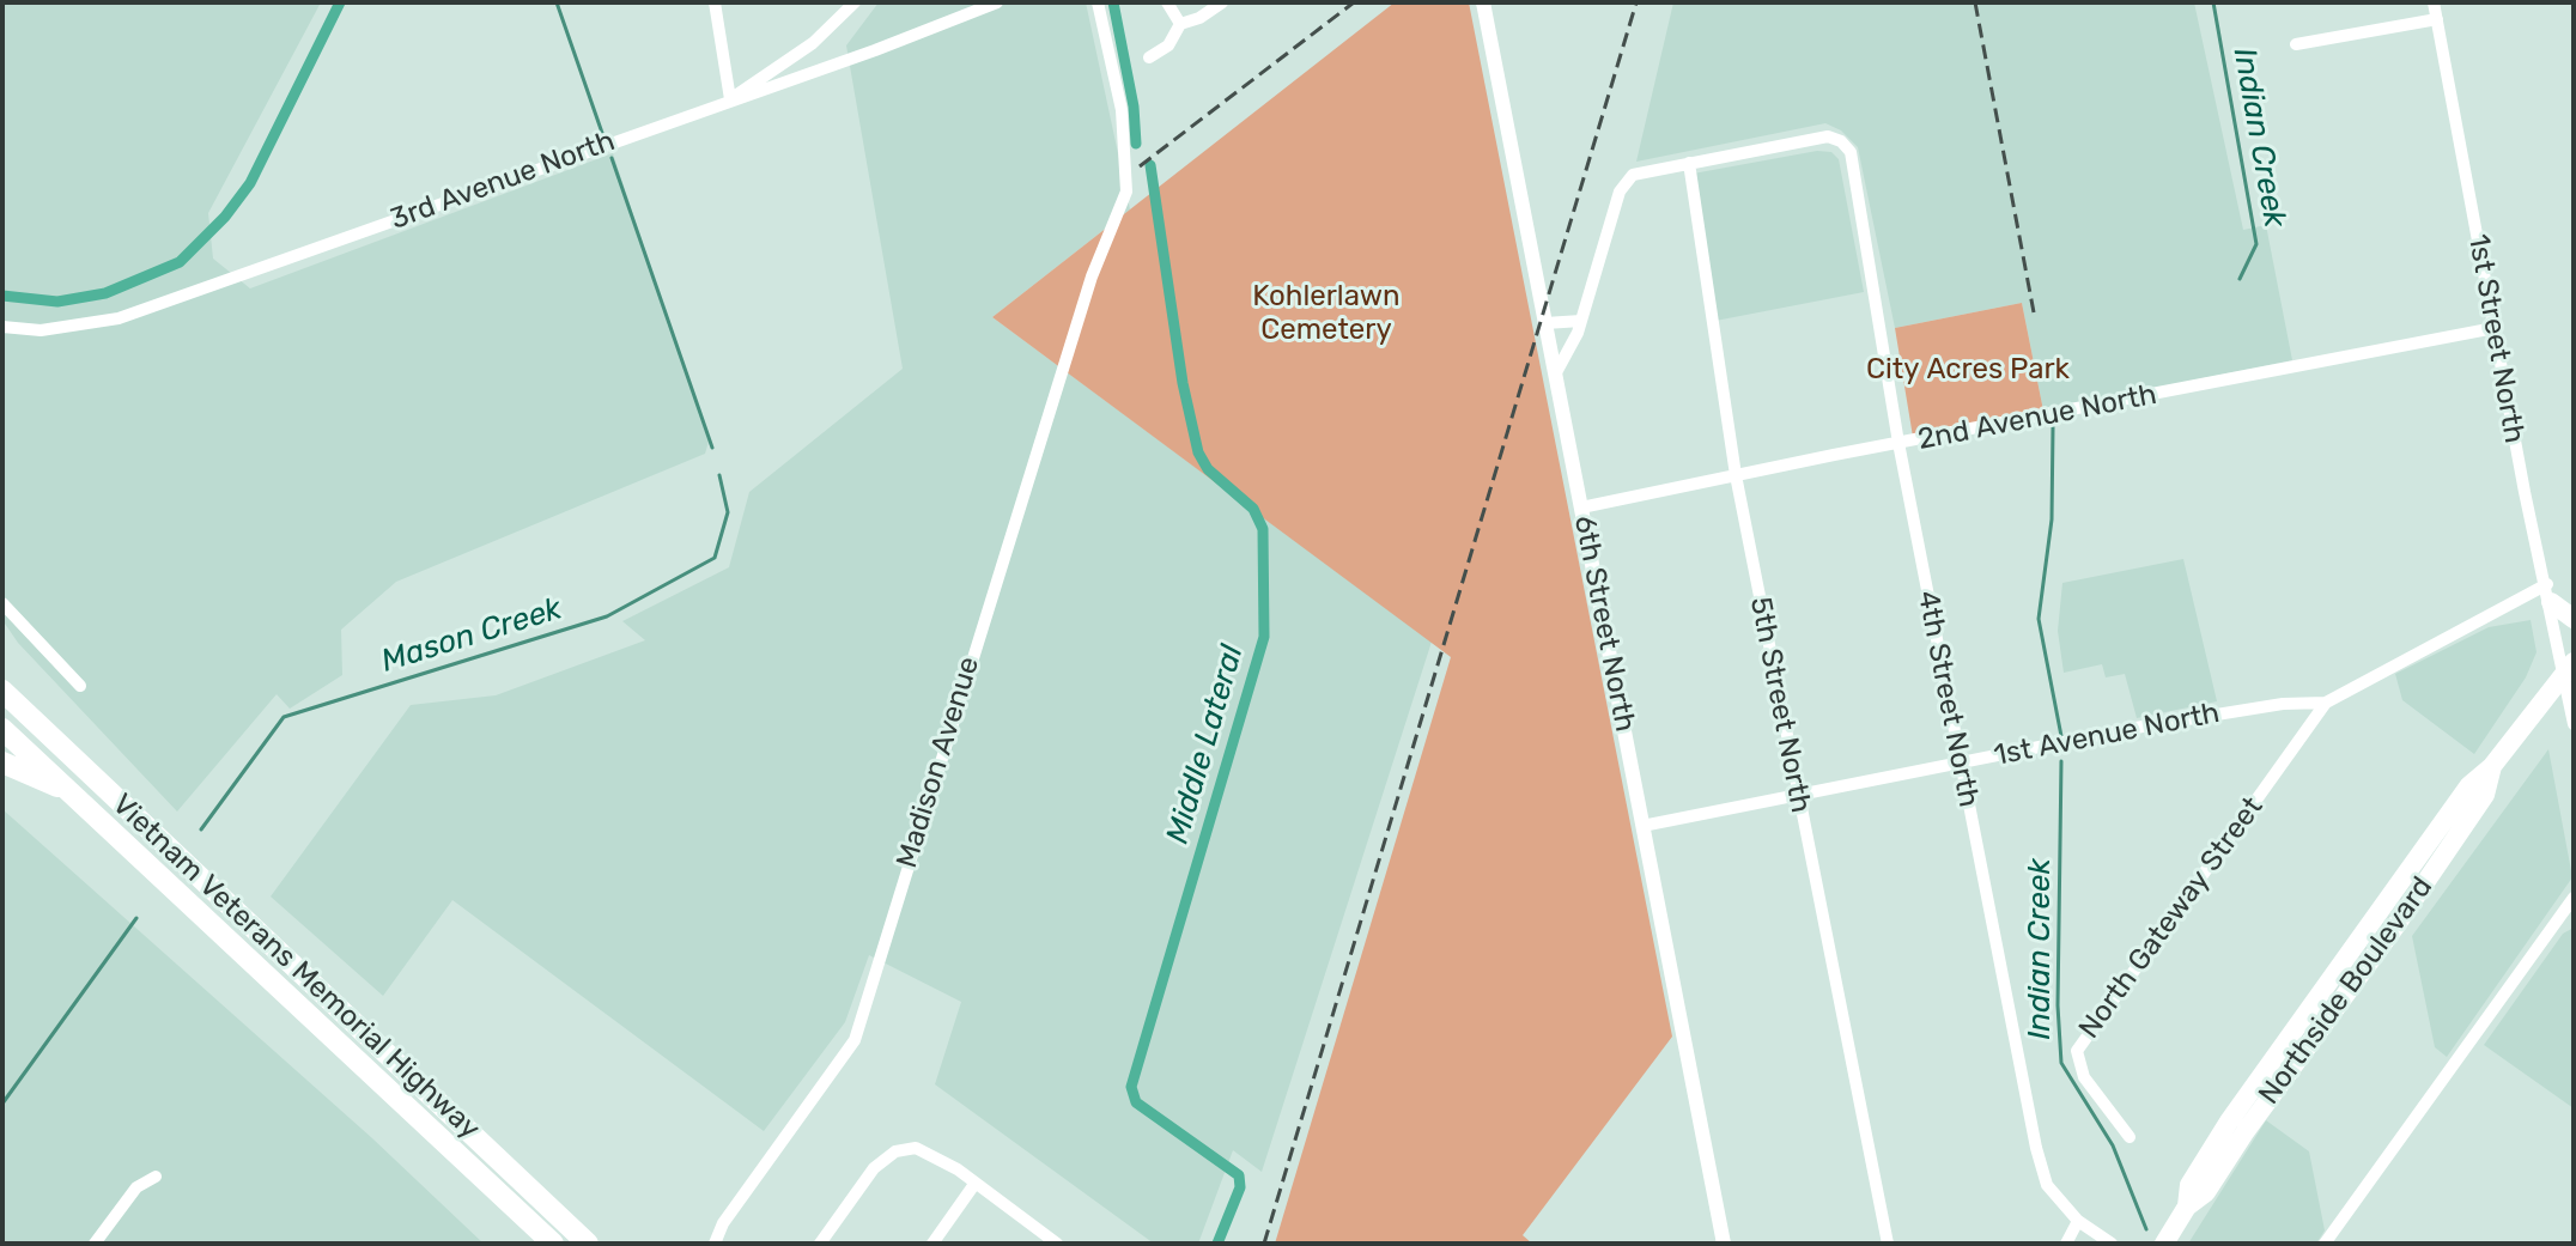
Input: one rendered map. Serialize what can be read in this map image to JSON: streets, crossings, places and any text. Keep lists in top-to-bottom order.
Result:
{
  "streets": {
    "highway": ["Vietnam Veterans Memorial Highway"],
    "main road": ["Northside Boulevard"],
    "street": [
      "3rd Avenue North",
      "1st Street North",
      "2nd Avenue North",
      "6th Street North",
      "4th Street North",
      "5th Street North",
      "1st Avenue North",
      "Madison Avenue",
      "North Gateway Street"
    ]
  },
  "crossings": [
    ["1st Street North", "2nd Avenue North"],
    ["1st Street North", "1st Avenue North"],
    ["1st Street North", "Northside Boulevard"],
    ["2nd Avenue North", "6th Street North"],
    ["2nd Avenue North", "4th Street North"],
    ["2nd Avenue North", "5th Street North"],
    ["6th Street North", "1st Avenue North"],
    ["4th Street North", "5th Street North"],
    ["4th Street North", "1st Avenue North"],
    ["5th Street North", "1st Avenue North"],
    ["1st Avenue North", "North Gateway Street"]
  ],
  "water": ["Indian Creek", "Mason Creek", "Middle Lateral"],
  "parks": ["Kohlerlawn Cemetery", "City Acres Park"]
}
